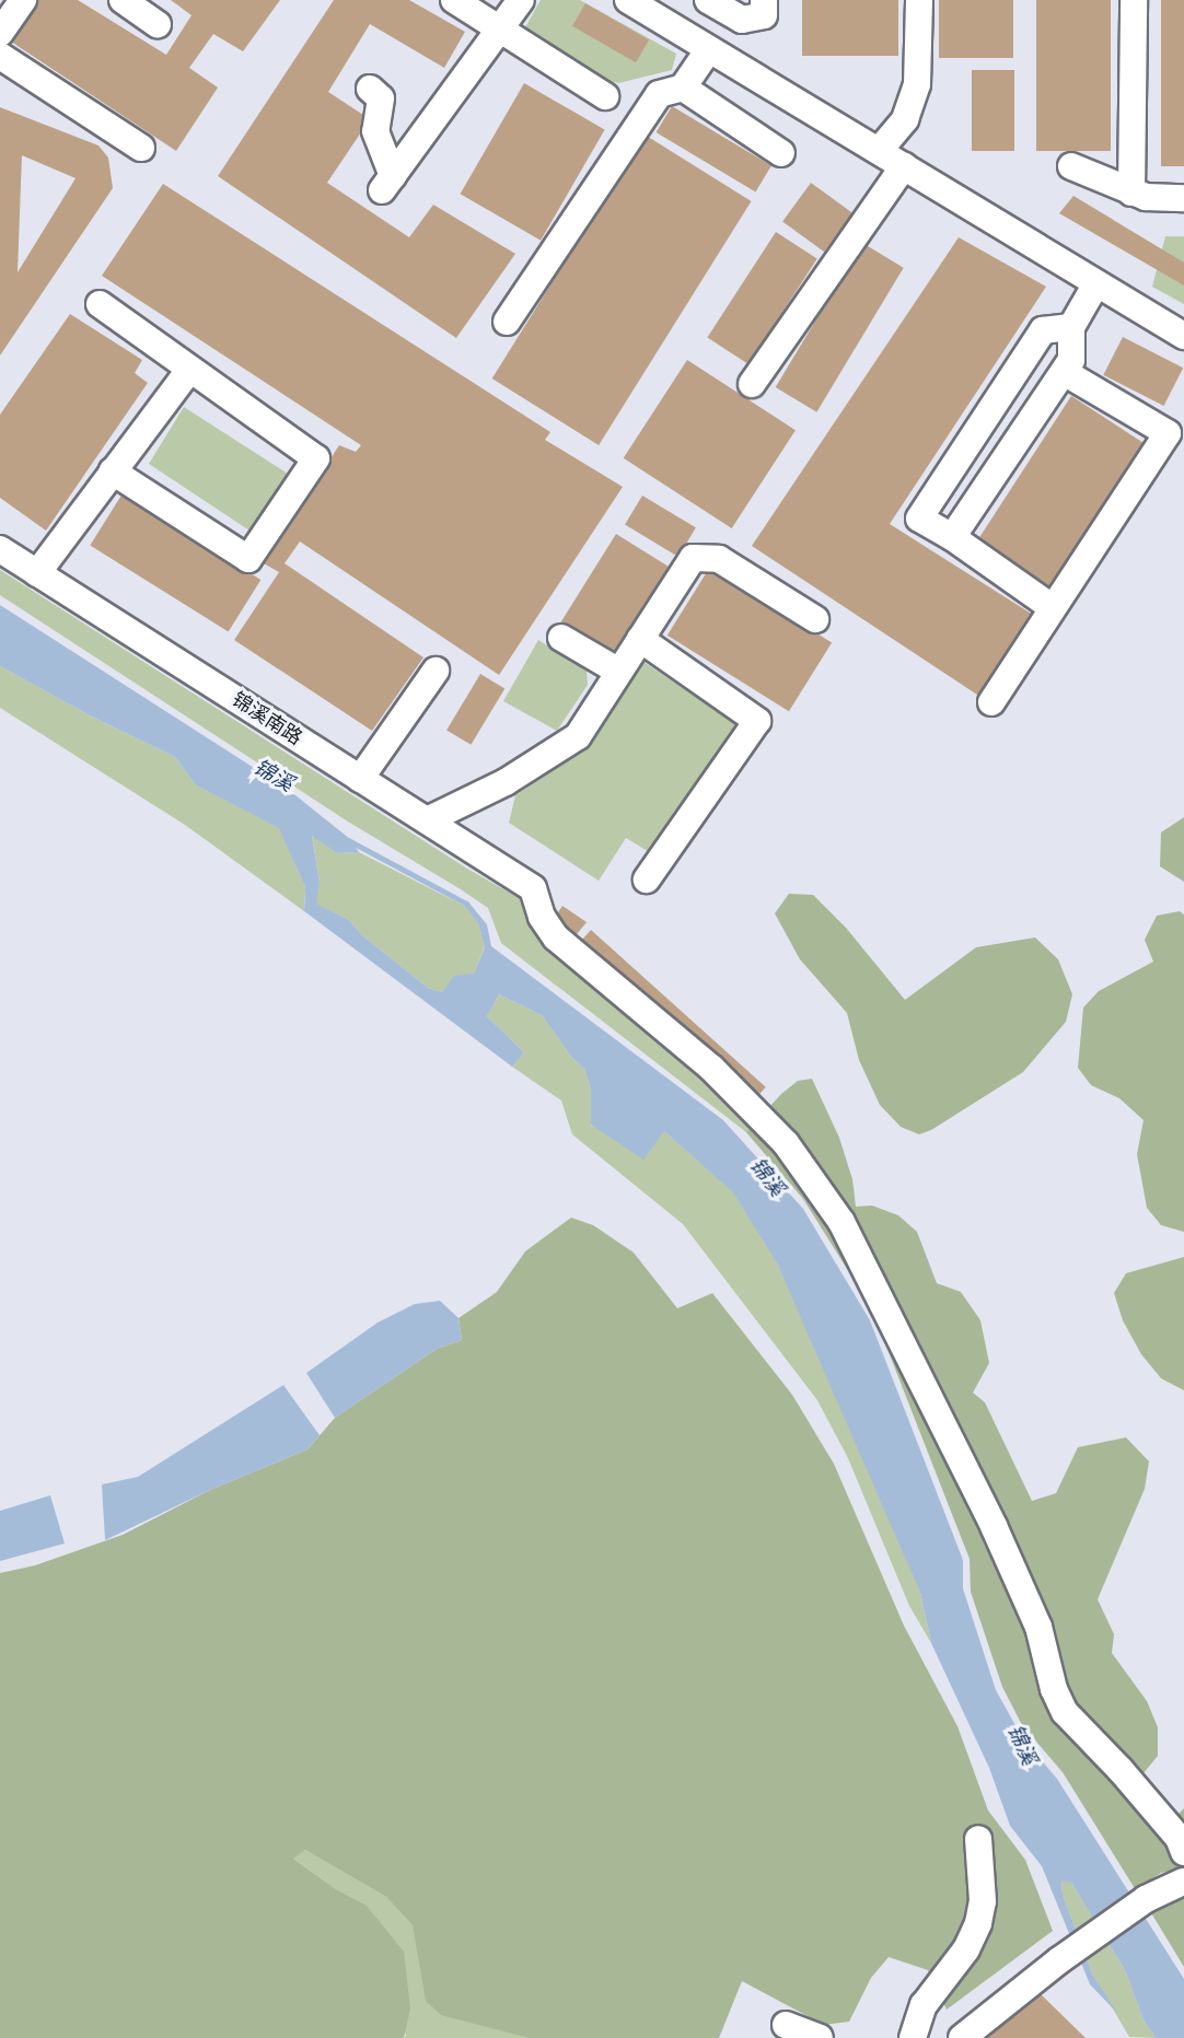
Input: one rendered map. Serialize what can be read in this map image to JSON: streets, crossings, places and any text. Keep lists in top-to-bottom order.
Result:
{
  "streets": {
    "street": ["锦溪南路"]
  },
  "water": ["锦溪"]
}
